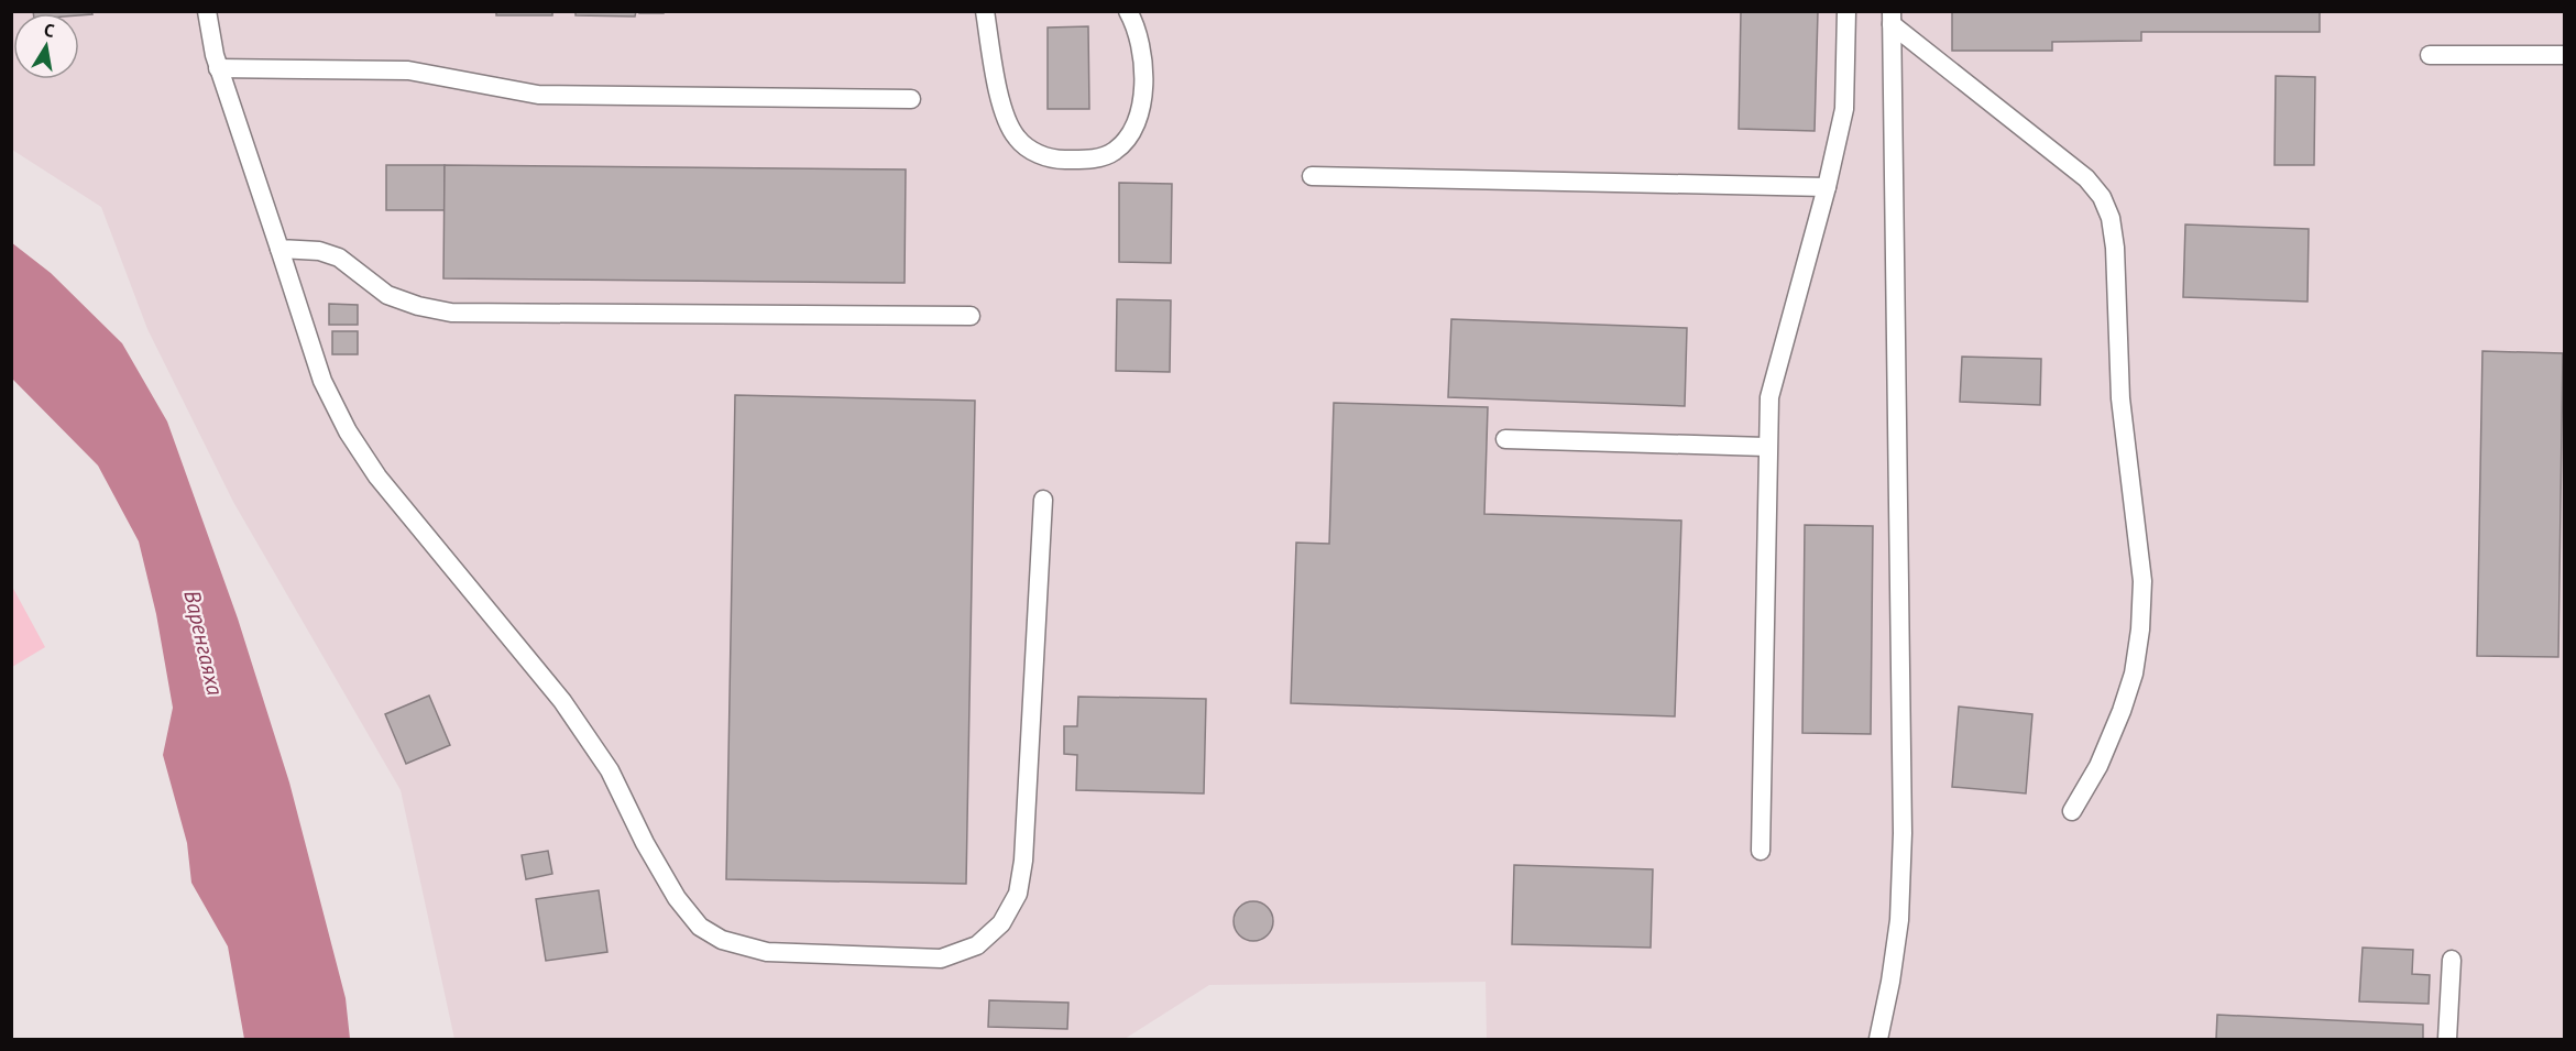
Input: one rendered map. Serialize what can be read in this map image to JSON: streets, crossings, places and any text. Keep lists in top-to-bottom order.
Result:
{
  "water": ["Варенгаяха"],
  "north": "top"
}
